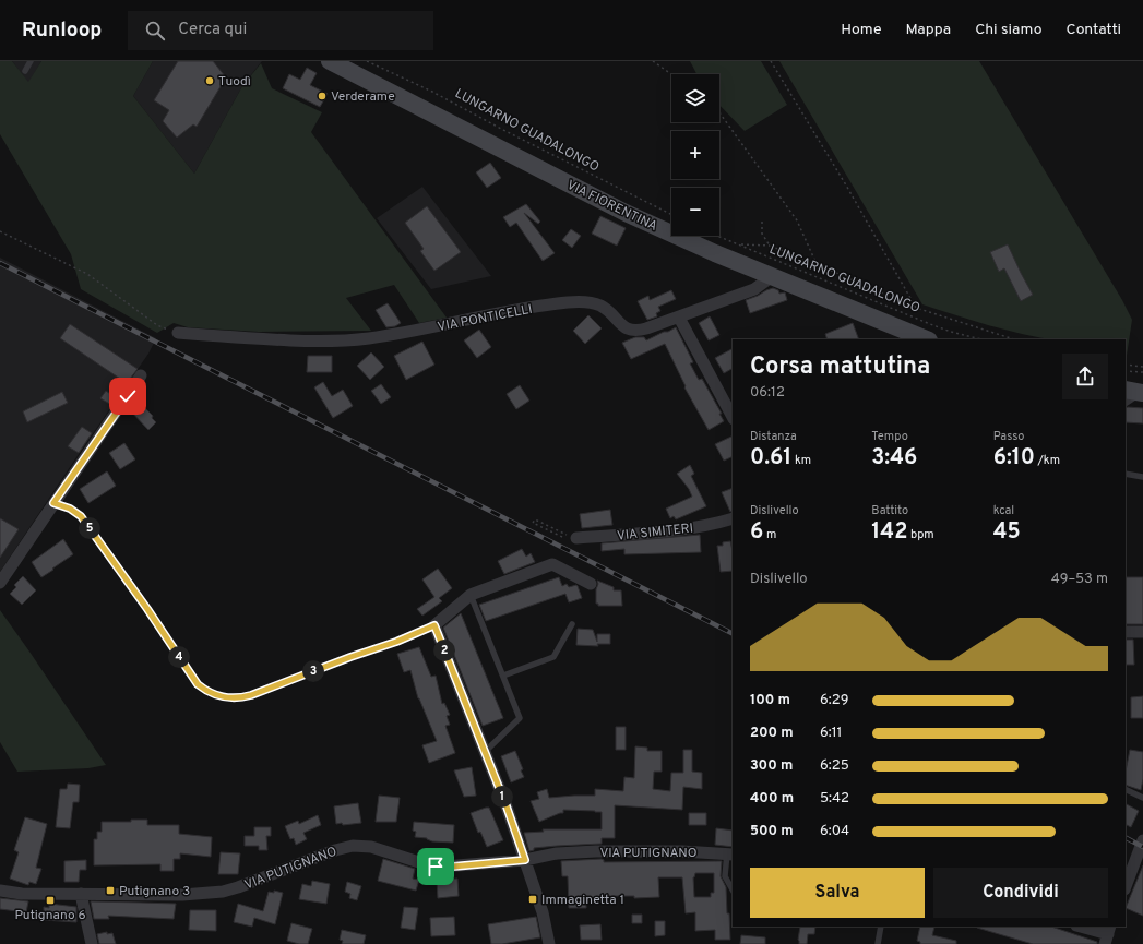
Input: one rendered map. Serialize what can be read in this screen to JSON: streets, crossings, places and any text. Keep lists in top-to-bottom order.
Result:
{
  "streets": {
    "main road": ["VIA FIORENTINA"],
    "street": ["VIA PONTICELLI", "VIA SIMITERI", "VIA PUTIGNANO"],
    "path": ["LUNGARNO GUADALONGO"]
  },
  "crossings": [
    ["VIA FIORENTINA", "VIA PONTICELLI"]
  ],
  "places": {
    "other": ["Tuodì", "Verderame"],
    "transit": ["Putignano 3", "Immaginetta 1", "Putignano 6"]
  },
  "page": {
    "header": "Runloop",
    "search": "Cerca qui",
    "nav": [
      "Home",
      "Mappa",
      "Chi siamo",
      "Contatti"
    ],
    "map_buttons": ["+", "−"],
    "heading": ["Corsa mattutina", "06:12"],
    "stats": [
      ["Distanza", "0.61 km"],
      ["Tempo", "3:46"],
      ["Passo", "6:10 /km"],
      ["Dislivello", "6 m"],
      ["Battito", "142 bpm"],
      ["kcal", "45"]
    ],
    "pins": [
      "5",
      "2",
      "4",
      "3",
      "1"
    ],
    "chart": ["Dislivello", "49–53 m"],
    "list": [
      {
        "name": "100 m",
        "note": "6:29"
      },
      {
        "name": "200 m",
        "note": "6:11"
      },
      {
        "name": "300 m",
        "note": "6:25"
      },
      {
        "name": "400 m",
        "note": "5:42"
      },
      {
        "name": "500 m",
        "note": "6:04"
      }
    ],
    "buttons": ["Salva", "Condividi"]
  }
}
